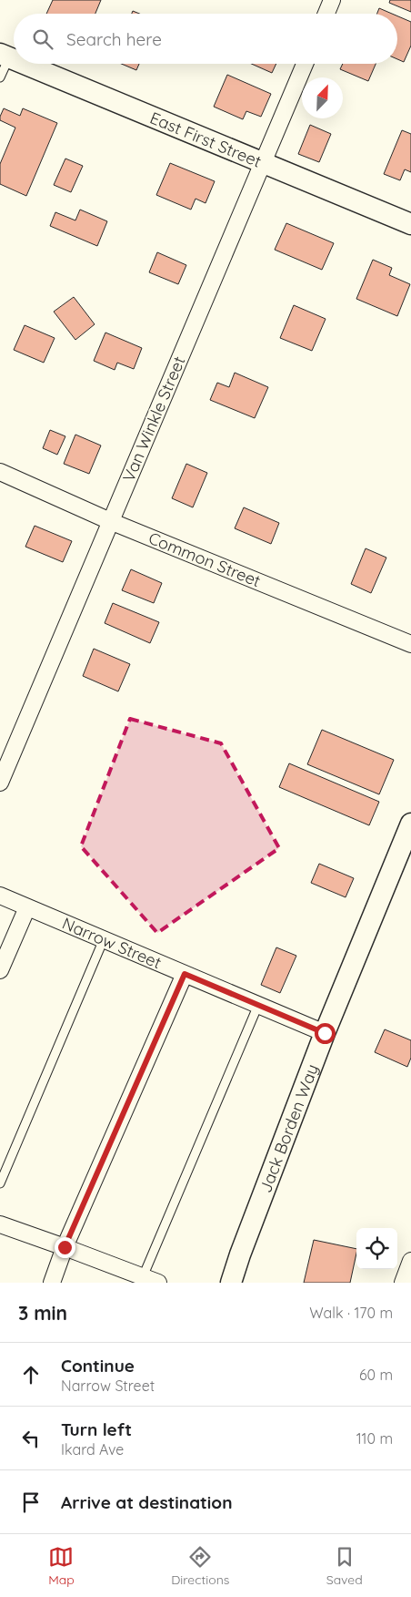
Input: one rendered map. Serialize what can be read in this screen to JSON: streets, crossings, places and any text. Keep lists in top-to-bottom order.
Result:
{
  "streets": {
    "street": [
      "East First Street",
      "Van Winkle Street",
      "Common Street",
      "Narrow Street",
      "Jack Borden Way"
    ]
  },
  "crossings": [
    ["East First Street", "Van Winkle Street"],
    ["Van Winkle Street", "Common Street"],
    ["Narrow Street", "Jack Borden Way"]
  ],
  "north": "top right",
  "page": {
    "search": "Search here",
    "heading": ["3 min", "Walk · 170 m"],
    "list": [
      ["Continue", "Narrow Street", "60 m"],
      ["Turn left", "Ikard Ave", "110 m"],
      "Arrive at destination"
    ],
    "nav": ["Map", "Directions", "Saved"]
  }
}
